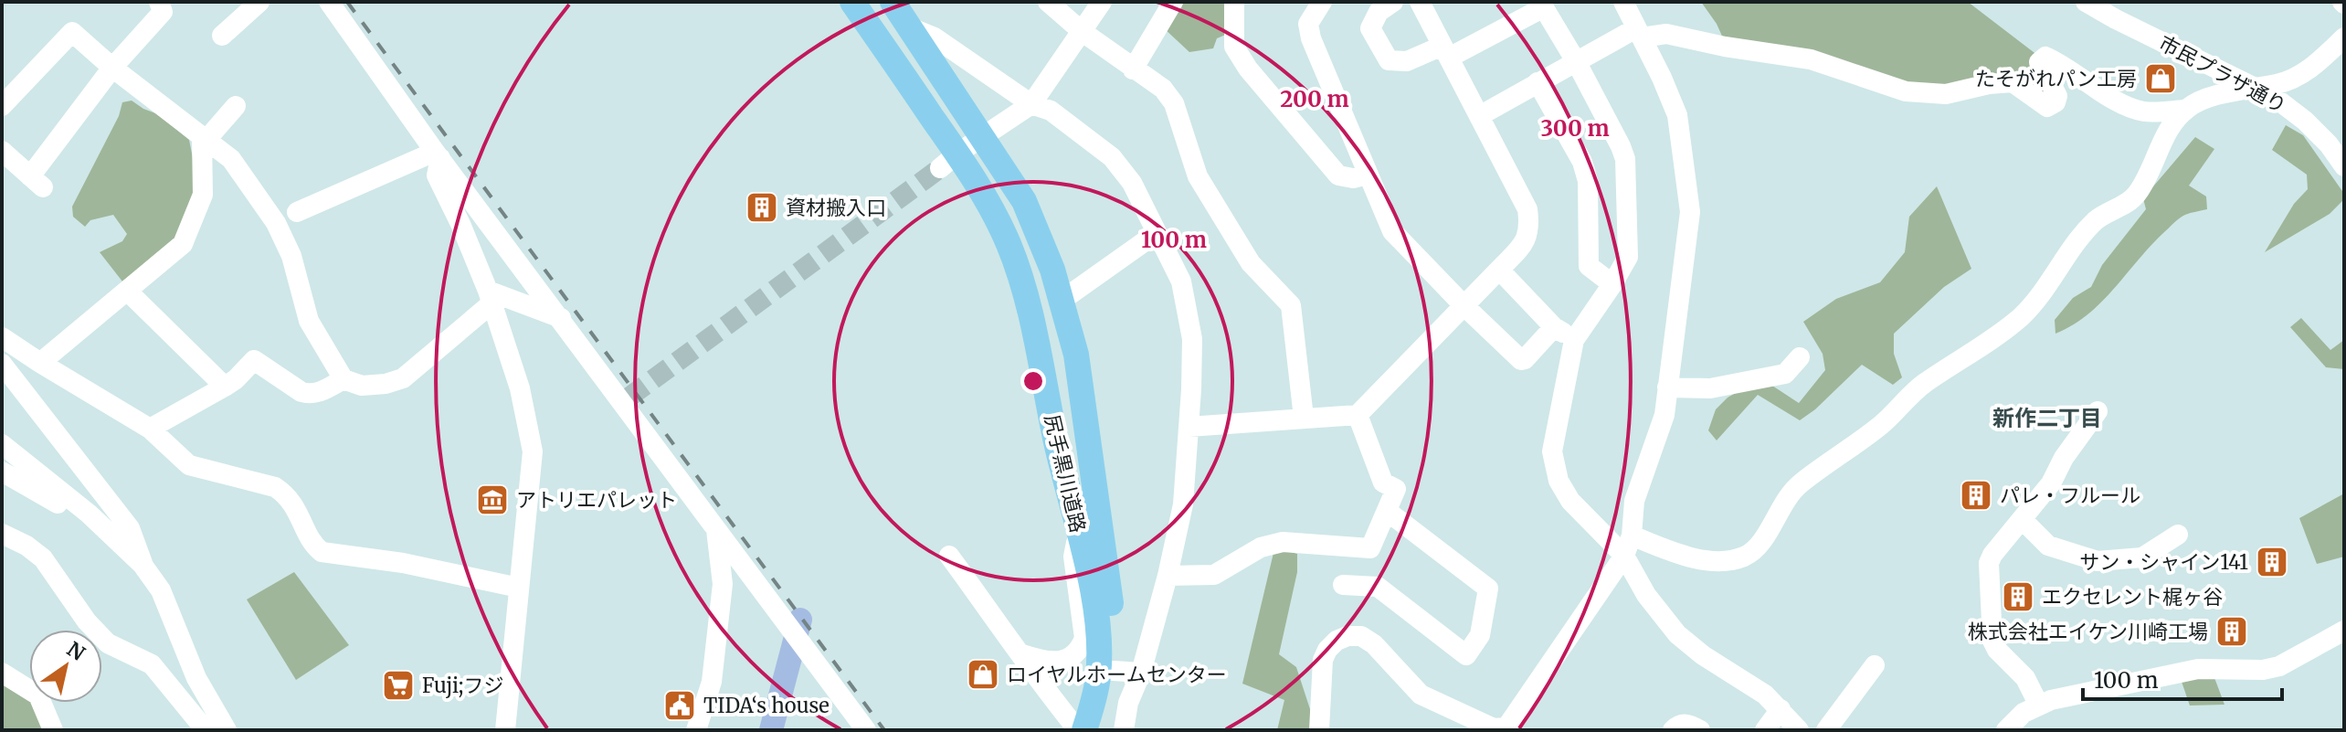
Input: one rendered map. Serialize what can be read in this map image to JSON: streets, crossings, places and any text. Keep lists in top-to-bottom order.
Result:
{
  "streets": {
    "main road": ["尻手黒川道路"],
    "street": ["市民プラザ通り"]
  },
  "districts": ["新作二丁目"],
  "places": {
    "shop": ["たそがれパン工房", "ロイヤルホームセンター"],
    "building": [
      "資材搬入口",
      "パレ・フルール",
      "サン・シャイン141",
      "エクセレント梶ヶ谷",
      "株式会社エイケン川崎工場"
    ],
    "museum": ["アトリエパレット"],
    "supermarket": ["Fuji;フジ"],
    "public building": ["TIDA‘s house"]
  },
  "scale_bar": "100 m",
  "north": "top right",
  "rings": ["200 m", "300 m", "100 m"]
}
